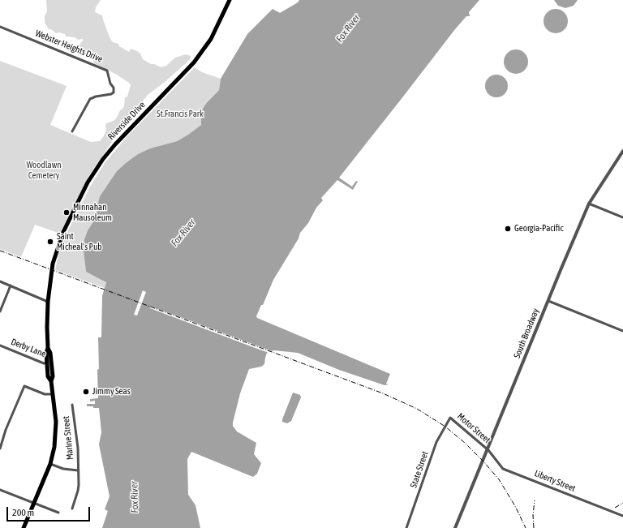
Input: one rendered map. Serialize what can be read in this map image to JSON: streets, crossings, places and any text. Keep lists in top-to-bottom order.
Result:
{
  "streets": {
    "main road": ["Riverside Drive"],
    "street": [
      "Webster Heights Drive",
      "South Broadway",
      "Derby Lane",
      "Motor Street",
      "Marine Street",
      "State Street",
      "Liberty Street"
    ]
  },
  "crossings": [
    ["Riverside Drive", "Derby Lane"],
    ["Riverside Drive", "Marine Street"],
    ["South Broadway", "Motor Street"],
    ["South Broadway", "Liberty Street"],
    ["Motor Street", "State Street"],
    ["Motor Street", "Liberty Street"]
  ],
  "water": ["Fox River"],
  "parks": ["St.Francis Park", "Woodlawn Cemetery"],
  "places": [
    "Minnahan Mausoleum",
    "Georgia-Pacific",
    "Saint Micheal's Pub",
    "Jimmy Seas"
  ],
  "scale_bar": "200 m"
}
